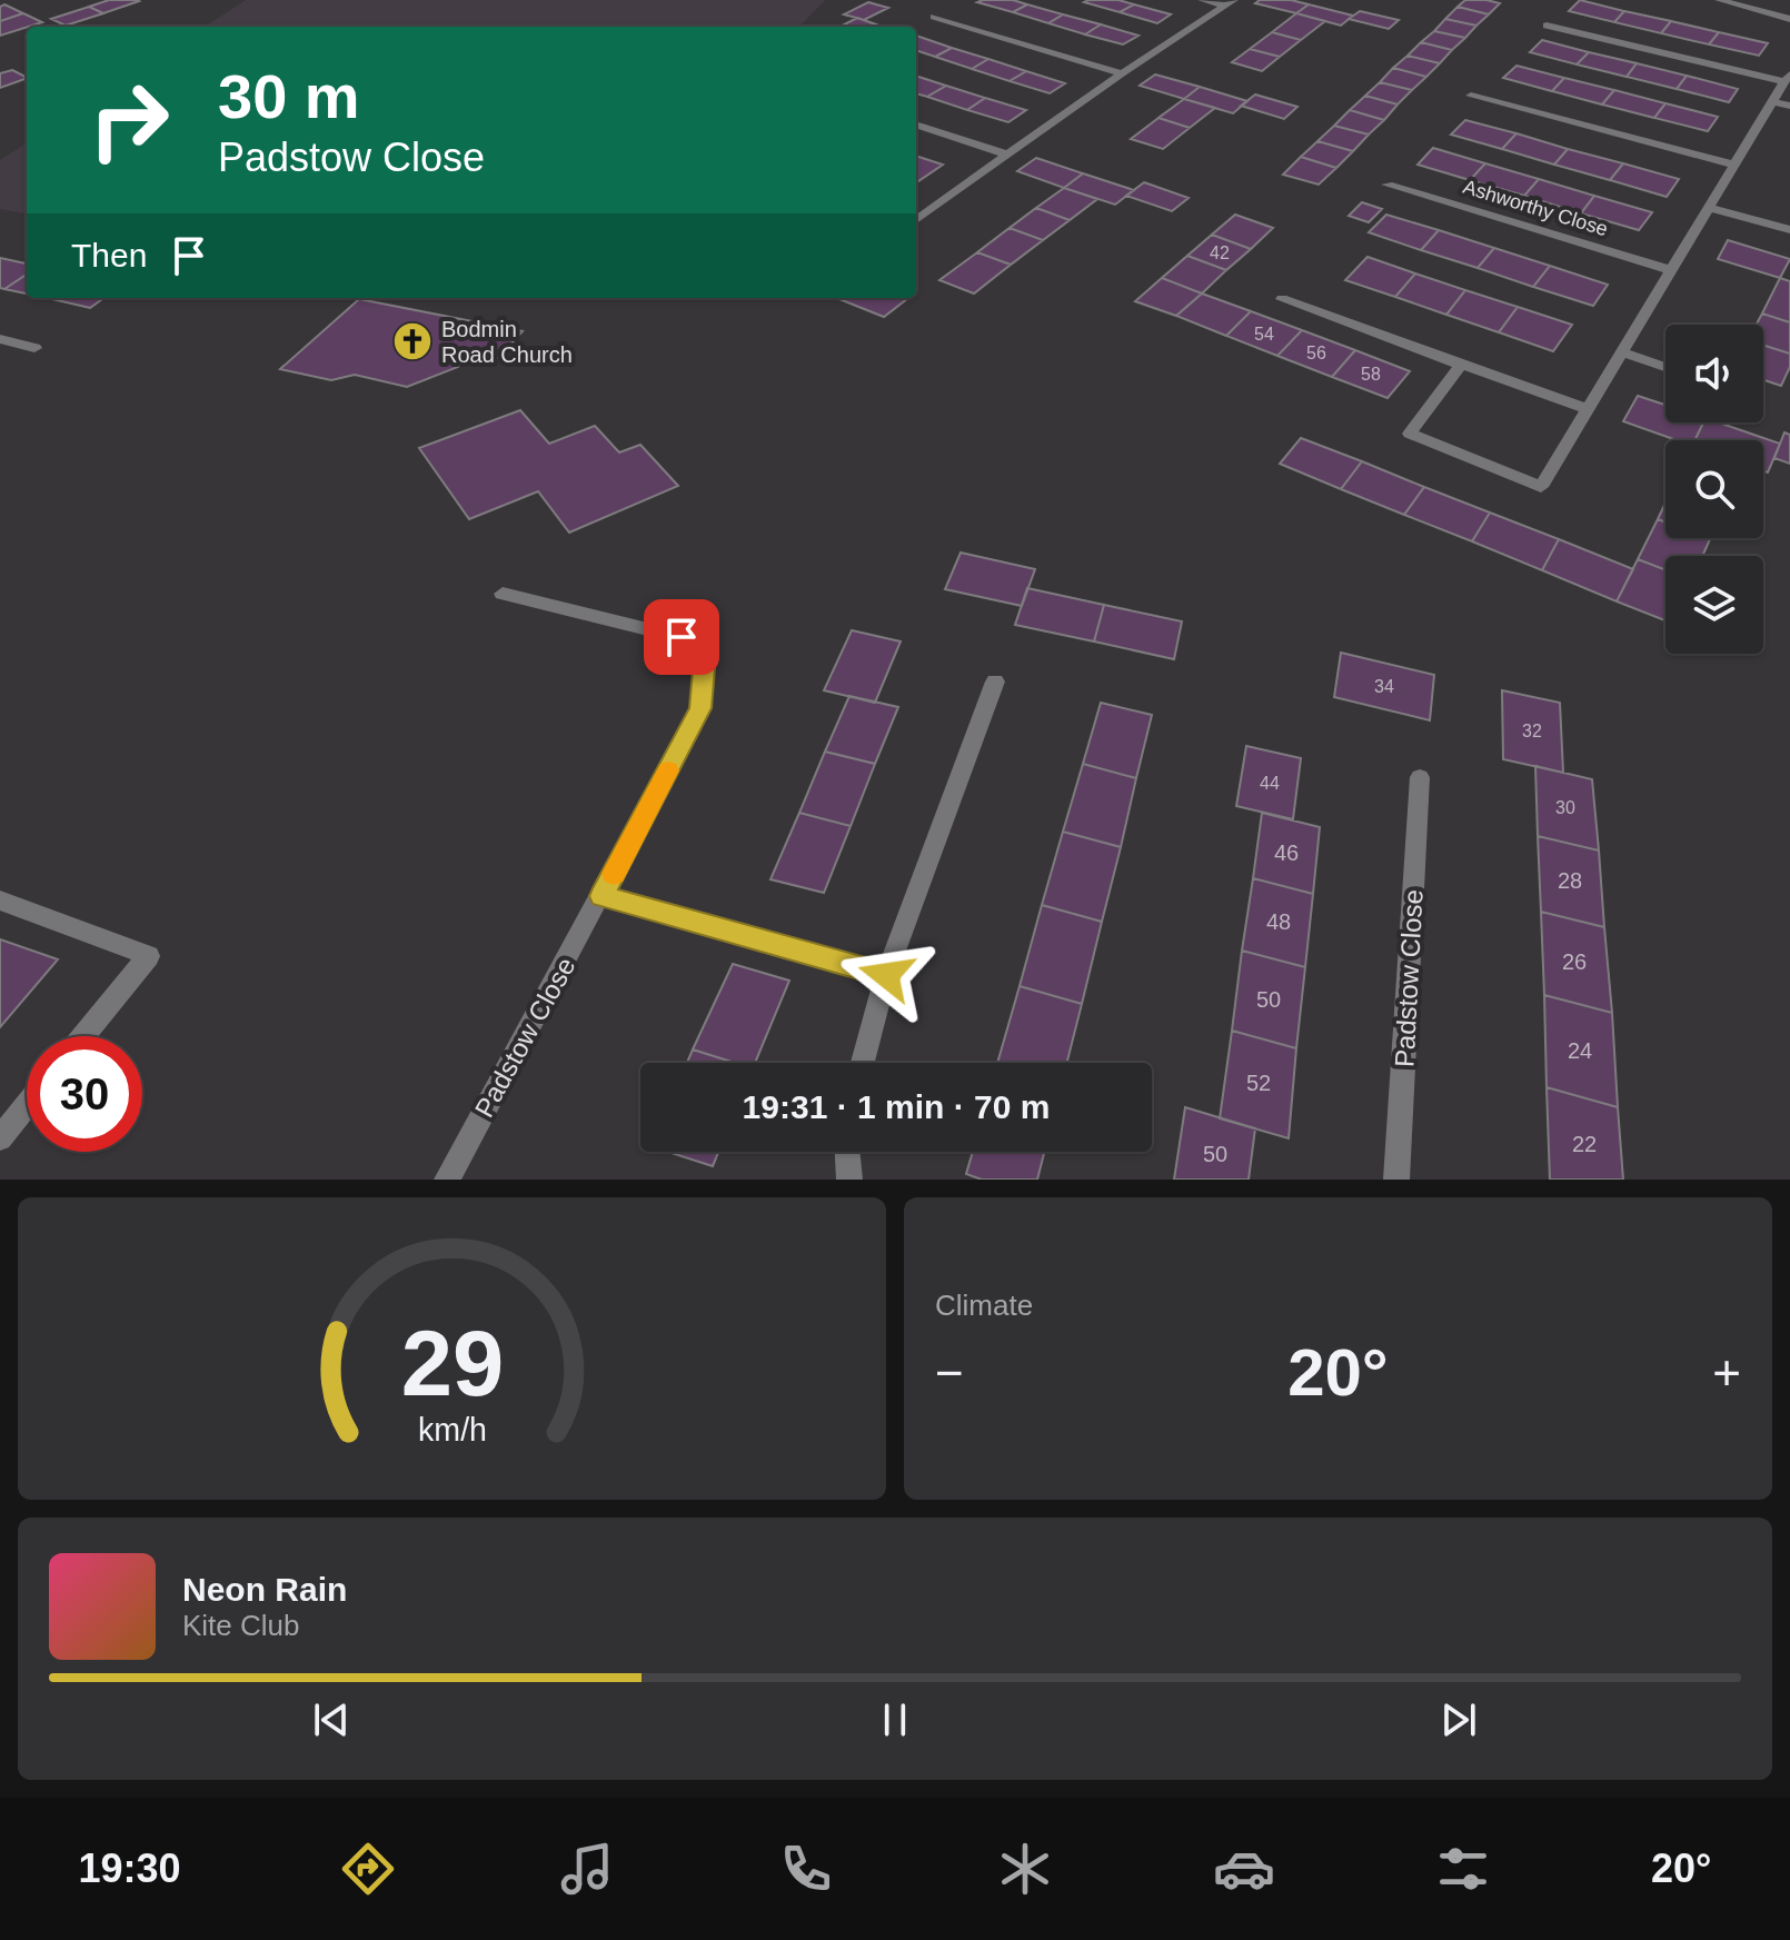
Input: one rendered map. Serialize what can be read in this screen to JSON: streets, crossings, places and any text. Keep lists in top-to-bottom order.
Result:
{
  "streets": {
    "street": ["Ashworthy Close", "Padstow Close"]
  },
  "places": {
    "church": ["Bodmin Road Church"]
  },
  "house_numbers": [
    "42",
    "54",
    "56",
    "58",
    "34",
    "32",
    "44",
    "30",
    "46",
    "28",
    "48",
    "26",
    "50",
    "24",
    "52",
    "22",
    "50"
  ],
  "page": {
    "turn": ["30 m", "Padstow Close"],
    "then": "Then",
    "limit": "30",
    "trip": "19:31 · 1 min · 70 m",
    "tile": "Climate",
    "heat": ["−", "20°", "+"],
    "song": ["Neon Rain", "Kite Club"],
    "tabs": ["19:30", "20°"],
    "gauge": ["29", "km/h"]
  }
}
